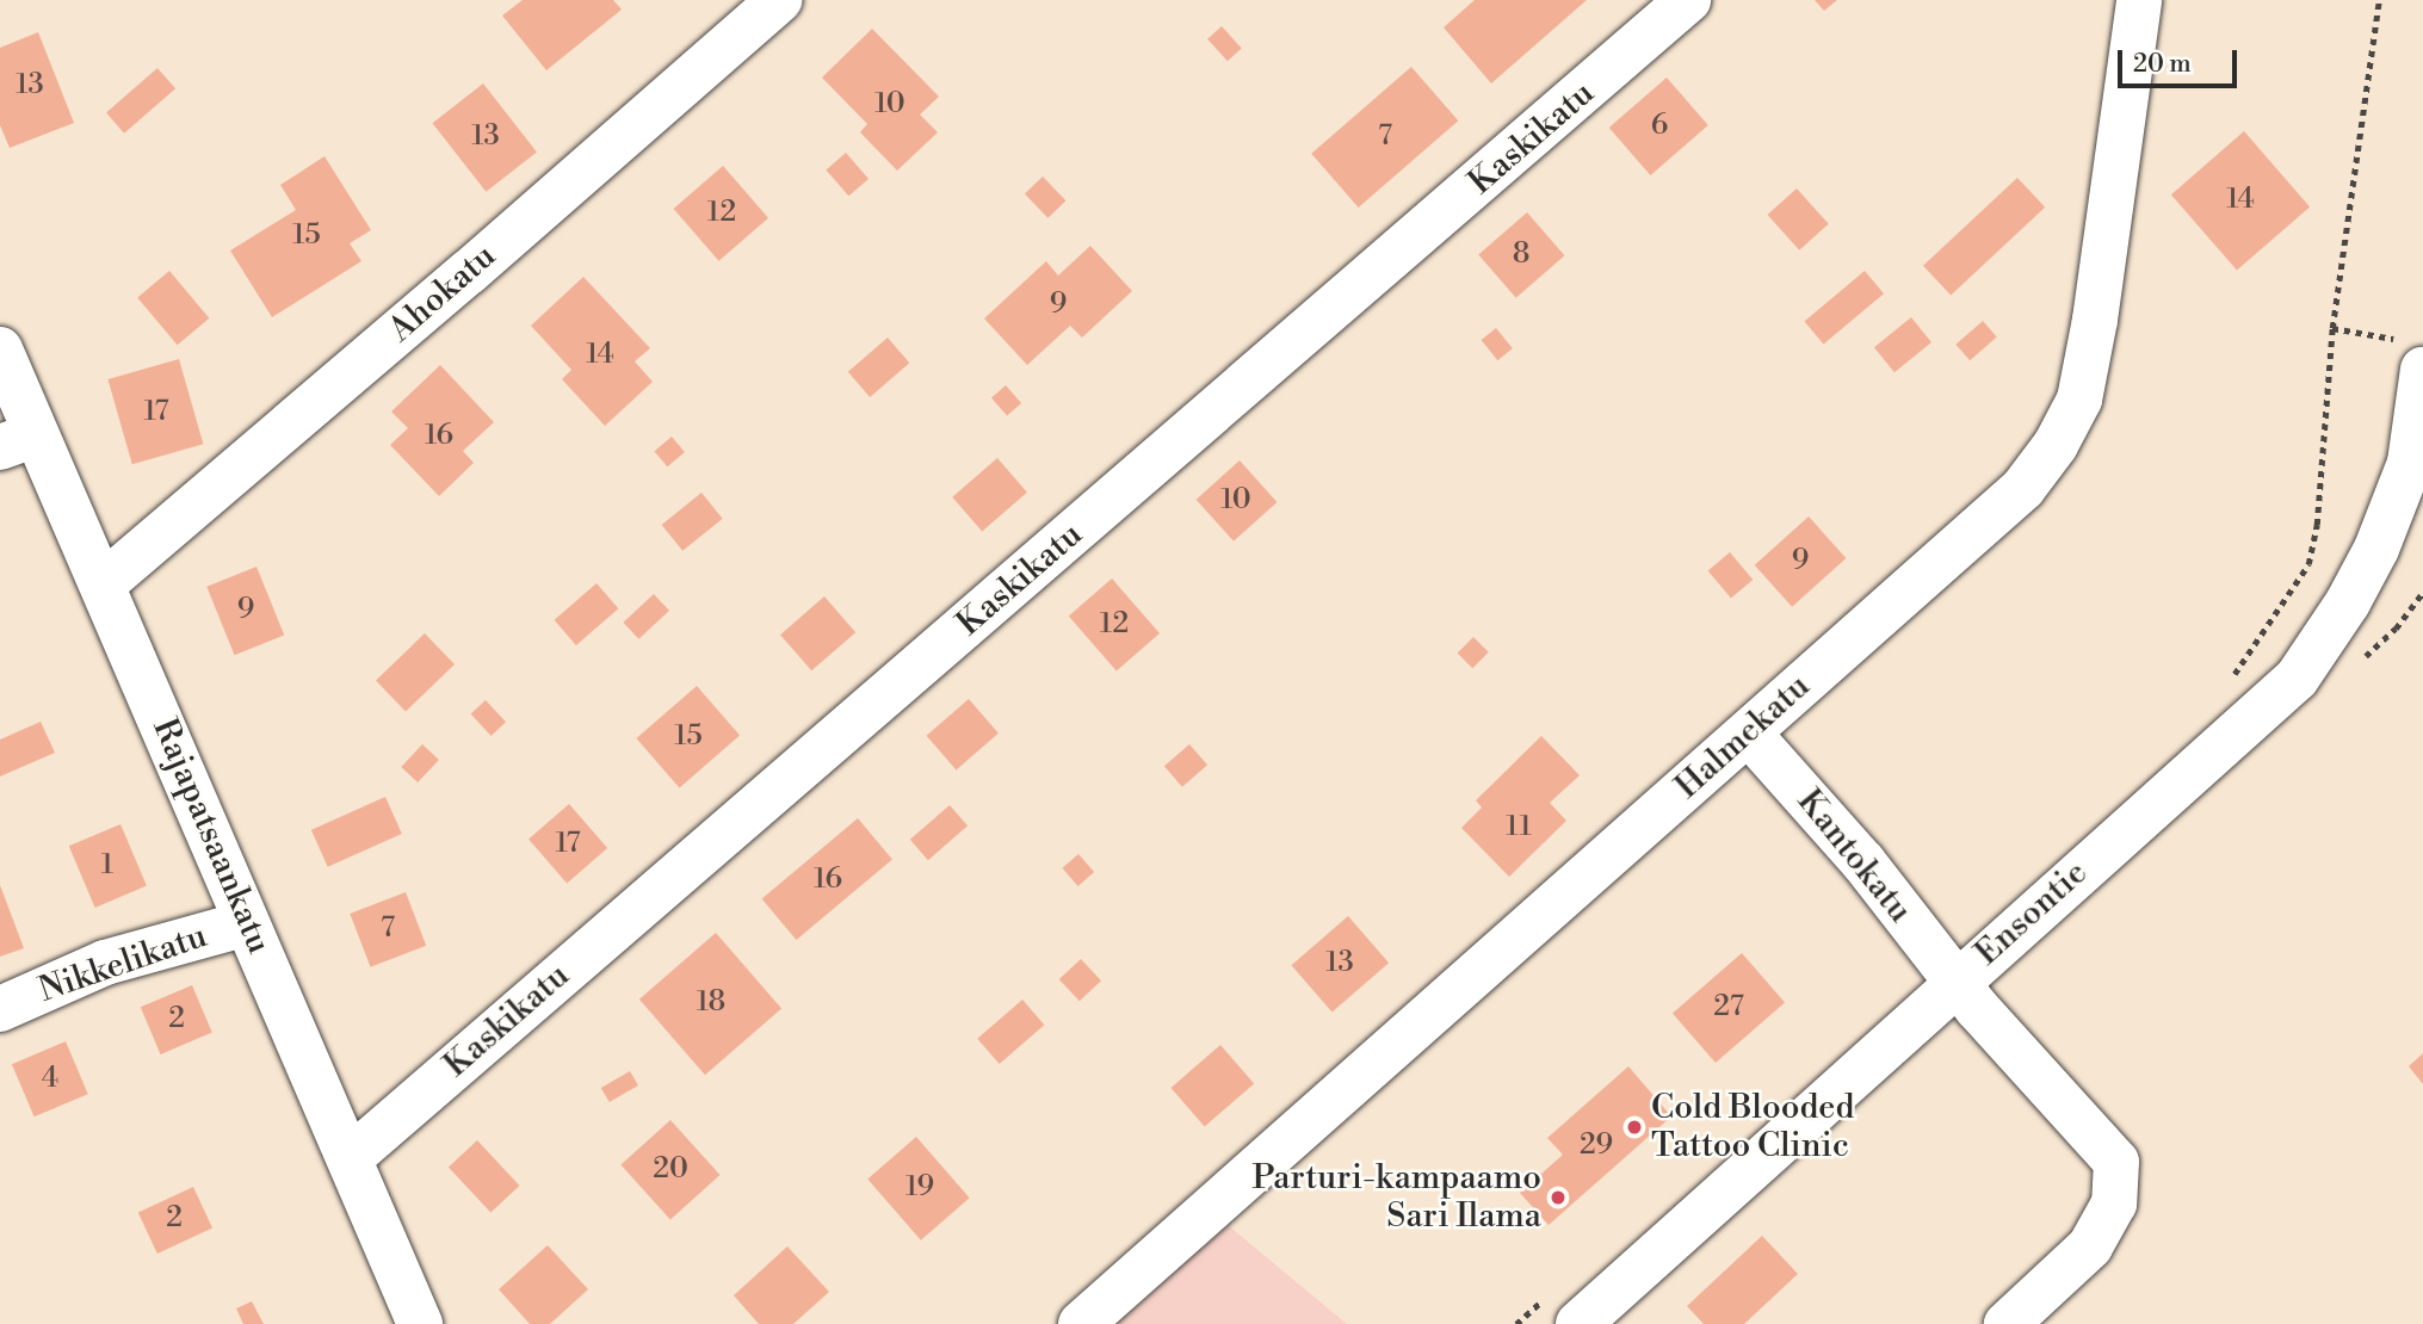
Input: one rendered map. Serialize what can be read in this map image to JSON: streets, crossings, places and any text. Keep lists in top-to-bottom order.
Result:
{
  "streets": {
    "street": [
      "Kaskikatu",
      "Ahokatu",
      "Halmekatu",
      "Rajapatsaankatu",
      "Kantokatu",
      "Ensontie",
      "Nikkelikatu"
    ]
  },
  "crossings": [
    ["Kaskikatu", "Rajapatsaankatu"],
    ["Ahokatu", "Rajapatsaankatu"],
    ["Halmekatu", "Kantokatu"],
    ["Rajapatsaankatu", "Nikkelikatu"],
    ["Kantokatu", "Ensontie"]
  ],
  "places": ["Cold Blooded Tattoo Clinic", "Parturi-kampaamo Sari Ilama"],
  "house_numbers": [
    "13",
    "10",
    "6",
    "13",
    "7",
    "14",
    "12",
    "15",
    "8",
    "9",
    "14",
    "17",
    "16",
    "10",
    "9",
    "9",
    "12",
    "15",
    "11",
    "17",
    "1",
    "16",
    "7",
    "13",
    "18",
    "27",
    "2",
    "4",
    "29",
    "20",
    "19",
    "2"
  ],
  "scale_bar": "20 m"
}
